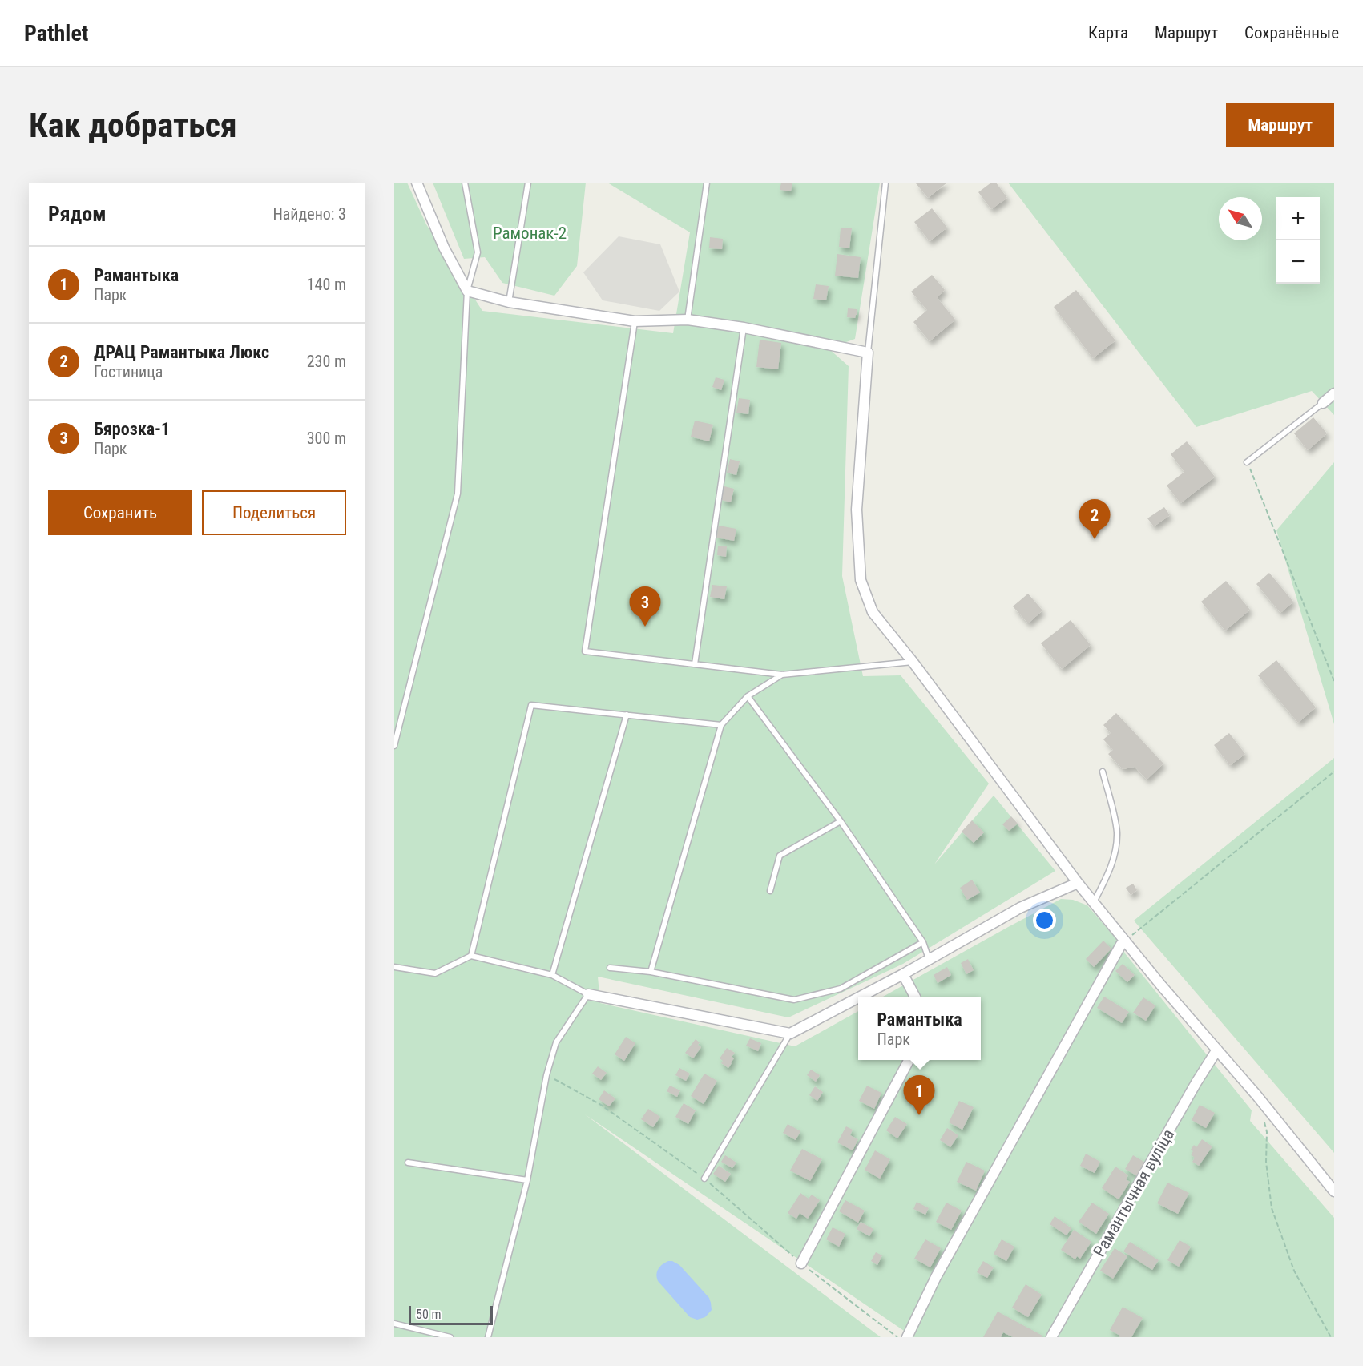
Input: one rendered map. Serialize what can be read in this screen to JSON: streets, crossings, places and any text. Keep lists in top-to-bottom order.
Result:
{
  "streets": {
    "street": ["Рамантычная вуліца"]
  },
  "parks": ["Рамонак-2"],
  "scale_bar": "50 m",
  "north": "top left",
  "page": {
    "header": "Pathlet",
    "nav": ["Карта", "Маршрут", "Сохранённые"],
    "buttons": [
      "Маршрут",
      ["Сохранить", "Поделиться"]
    ],
    "title": "Как добраться",
    "heading": ["Рядом", "Найдено: 3"],
    "map_buttons": ["+", "−"],
    "list": [
      {
        "mark": "1",
        "name": "Рамантыка",
        "note": "Парк",
        "value": "140 m"
      },
      {
        "mark": "2",
        "name": "ДРАЦ Рамантыка Люкс",
        "note": "Гостиница",
        "value": "230 m"
      },
      {
        "mark": "3",
        "name": "Бярозка-1",
        "note": "Парк",
        "value": "300 m"
      }
    ],
    "pins": ["2", "3", "1"],
    "popup": ["Рамантыка", "Парк"],
    "scale": "50 m"
  }
}
